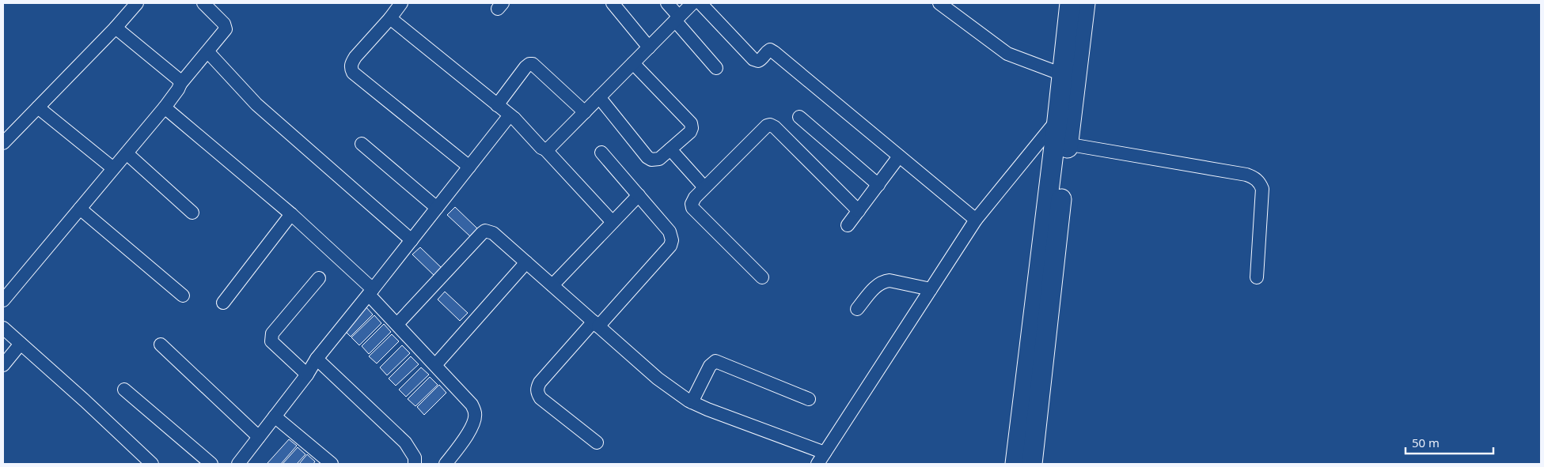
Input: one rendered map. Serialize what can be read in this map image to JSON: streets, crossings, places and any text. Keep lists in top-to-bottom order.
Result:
{
  "scale_bar": "50 m"
}
